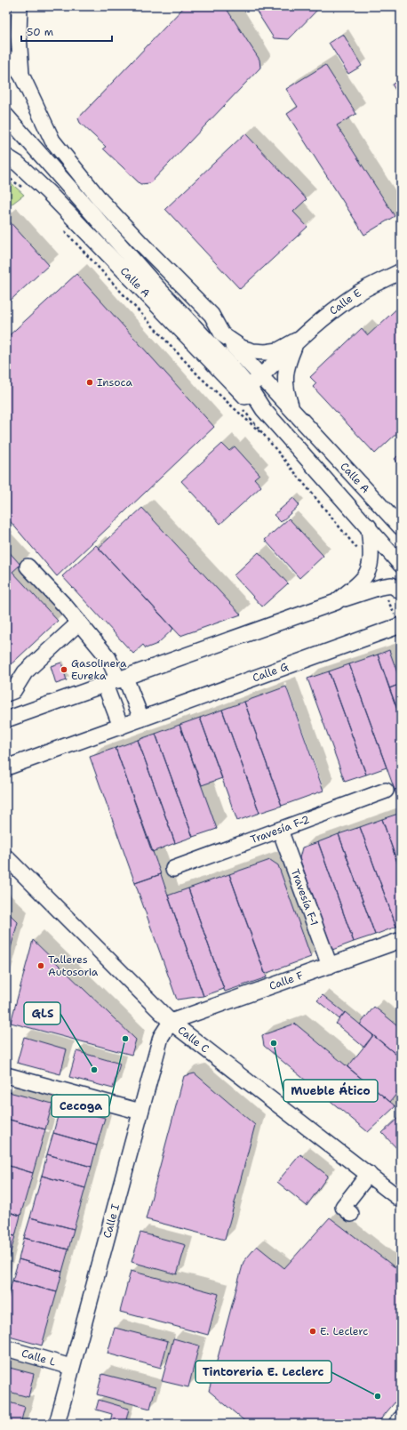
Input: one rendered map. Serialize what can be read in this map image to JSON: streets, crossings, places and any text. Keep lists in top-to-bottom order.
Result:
{
  "streets": {
    "street": [
      "Calle A",
      "Calle E",
      "Calle G",
      "Travesía F-2",
      "Travesía F-1",
      "Calle F",
      "Calle C",
      "Calle I",
      "Calle L"
    ]
  },
  "crossings": [
    ["Calle A", "Calle E"],
    ["Travesía F-2", "Travesía F-1"],
    ["Travesía F-1", "Calle F"],
    ["Calle F", "Calle C"],
    ["Calle F", "Calle I"],
    ["Calle C", "Calle I"],
    ["Calle I", "Calle L"]
  ],
  "places": [
    "Insoca",
    "Gasolinera Eureka",
    "Talleres Autosoria",
    "Cecoga",
    "Mueble Ático",
    "GLS",
    "E. Leclerc",
    "Tintoreria E. Leclerc"
  ],
  "scale_bar": "50 m"
}
